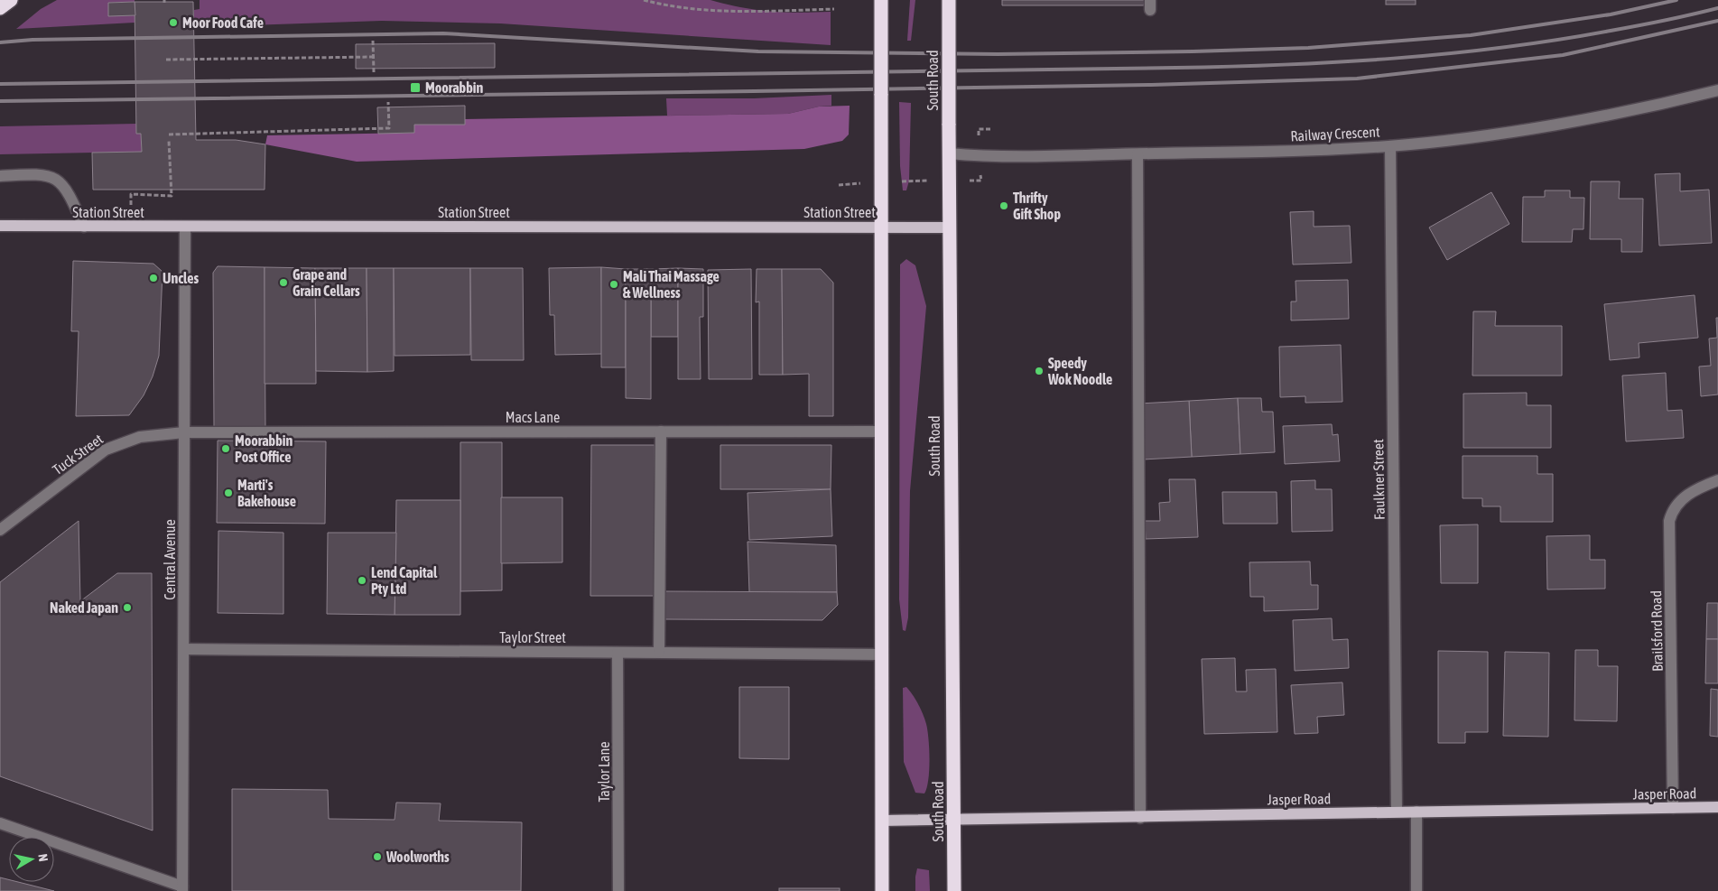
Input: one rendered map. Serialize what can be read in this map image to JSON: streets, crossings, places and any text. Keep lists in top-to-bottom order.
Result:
{
  "streets": {
    "highway": ["South Road"],
    "main road": ["Station Street", "Jasper Road"],
    "street": [
      "Railway Crescent",
      "Macs Lane",
      "Tuck Street",
      "Faulkner Street",
      "Central Avenue",
      "Brailsford Road",
      "Taylor Street",
      "Taylor Lane"
    ]
  },
  "crossings": [
    ["South Road", "Railway Crescent"],
    ["South Road", "Station Street"],
    ["South Road", "Jasper Road"],
    ["Railway Crescent", "Faulkner Street"],
    ["Station Street", "Central Avenue"],
    ["Macs Lane", "Tuck Street"],
    ["Macs Lane", "Central Avenue"],
    ["Tuck Street", "Central Avenue"],
    ["Faulkner Street", "Jasper Road"],
    ["Central Avenue", "Taylor Street"],
    ["Brailsford Road", "Jasper Road"],
    ["Taylor Street", "Taylor Lane"]
  ],
  "places": {
    "other": [
      "Moor Food Cafe",
      "Thrifty Gift Shop",
      "Uncles",
      "Grape and Grain Cellars",
      "Mali Thai Massage & Wellness",
      "Speedy Wok Noodle",
      "Moorabbin Post Office",
      "Marti's Bakehouse",
      "Lend Capital Pty Ltd",
      "Naked Japan",
      "Woolworths"
    ],
    "transit": ["Moorabbin"]
  },
  "north": "right"
}
